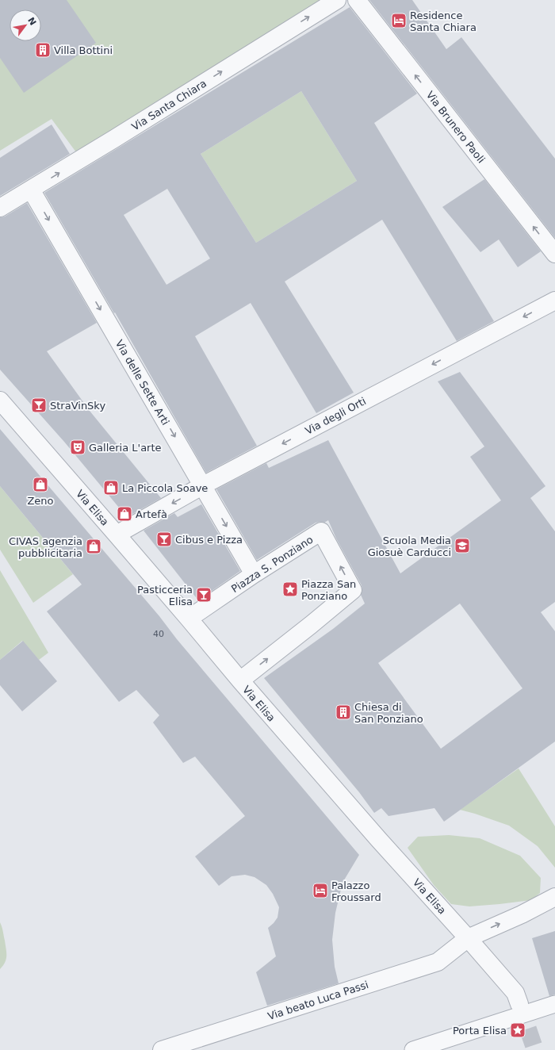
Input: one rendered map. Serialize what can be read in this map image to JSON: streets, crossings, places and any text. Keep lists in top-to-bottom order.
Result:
{
  "streets": {
    "street": [
      "Via Santa Chiara",
      "Via Brunero Paoli",
      "Via delle Sette Arti",
      "Via degli Orti",
      "Via Elisa",
      "Piazza S. Ponziano",
      "Via beato Luca Passi"
    ]
  },
  "crossings": [
    ["Via Santa Chiara", "Via delle Sette Arti"],
    ["Via delle Sette Arti", "Via degli Orti"],
    ["Via delle Sette Arti", "Piazza S. Ponziano"],
    ["Via degli Orti", "Via Elisa"],
    ["Via Elisa", "Piazza S. Ponziano"],
    ["Via Elisa", "Via beato Luca Passi"]
  ],
  "one_way": [
    "Via Santa Chiara",
    "Via Brunero Paoli",
    "Via delle Sette Arti",
    "Via degli Orti"
  ],
  "places": {
    "hotel": ["Residence Santa Chiara", "Palazzo Froussard"],
    "building": ["Villa Bottini", "Chiesa di San Ponziano"],
    "bar": ["StraVinSky", "Cibus e Pizza", "Pasticceria Elisa"],
    "theatre": ["Galleria L'arte"],
    "shop": [
      "Zeno",
      "La Piccola Soave",
      "Artefà",
      "CIVAS agenzia pubblicitaria"
    ],
    "school or university": ["Scuola Media Giosuè Carducci"],
    "place": ["Piazza San Ponziano", "Porta Elisa"]
  },
  "house_numbers": ["40"],
  "north": "top right"
}
